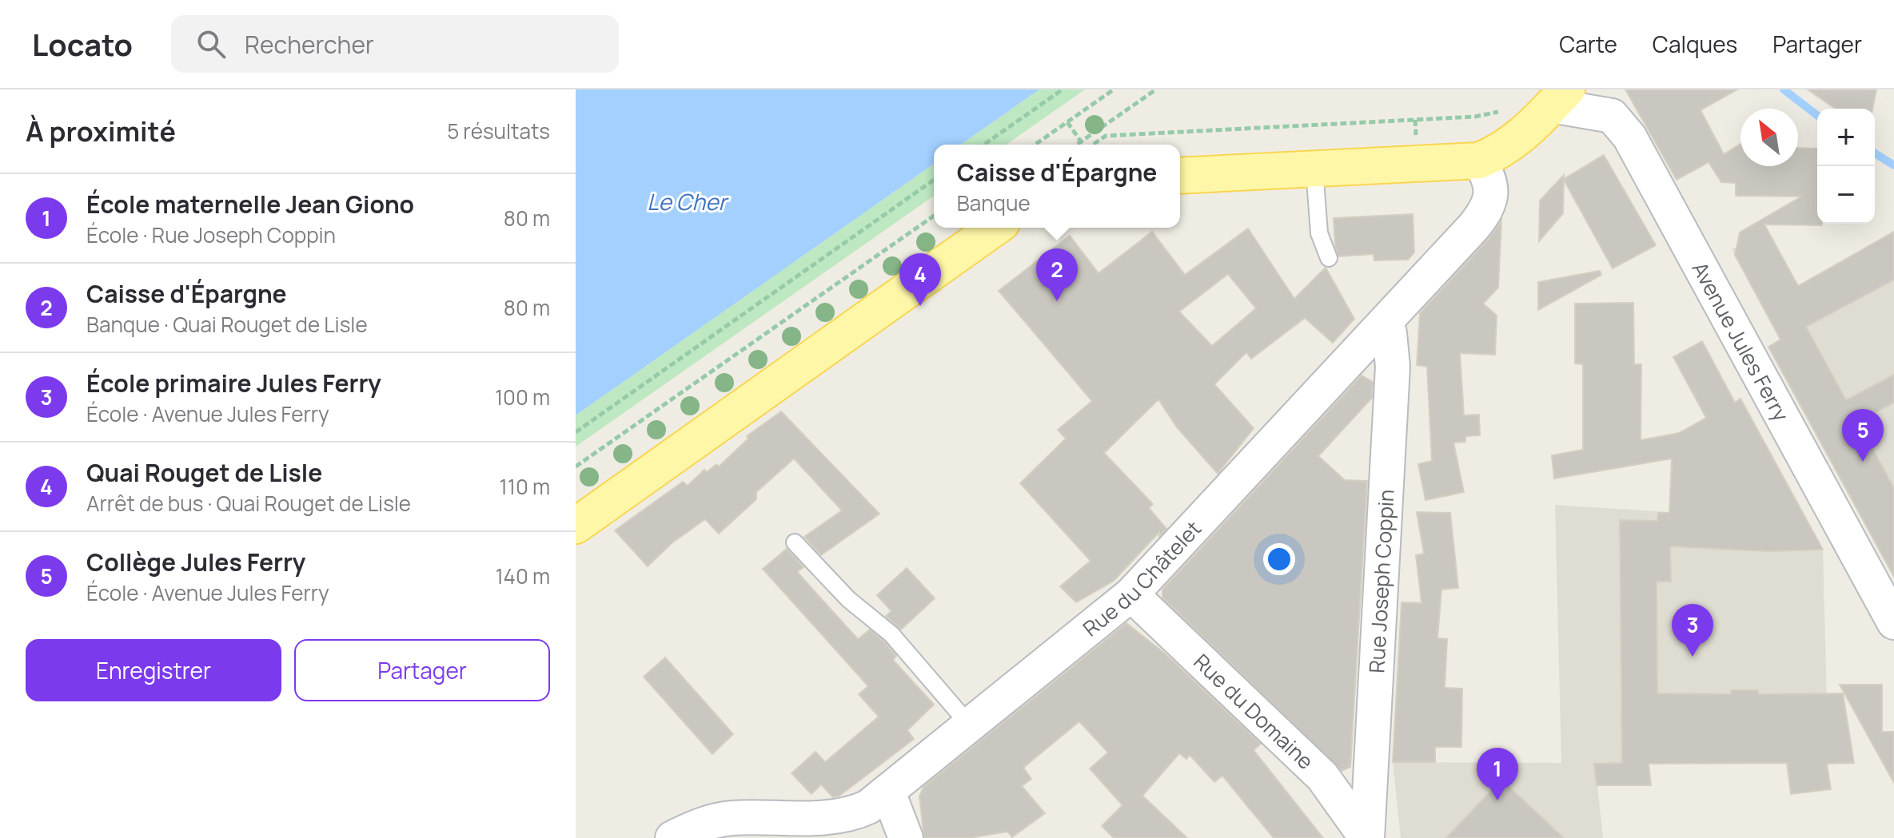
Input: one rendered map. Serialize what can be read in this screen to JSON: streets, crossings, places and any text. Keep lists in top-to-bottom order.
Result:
{
  "streets": {
    "street": [
      "Avenue Jules Ferry",
      "Rue du Châtelet",
      "Rue Joseph Coppin",
      "Rue du Domaine"
    ]
  },
  "crossings": [
    ["Rue du Châtelet", "Rue Joseph Coppin"],
    ["Rue du Châtelet", "Rue du Domaine"],
    ["Rue Joseph Coppin", "Rue du Domaine"]
  ],
  "water": ["Le Cher"],
  "north": "top left",
  "page": {
    "header": "Locato",
    "search": "Rechercher",
    "nav": ["Carte", "Calques", "Partager"],
    "heading": ["À proximité", "5 résultats"],
    "map_buttons": ["+", "−"],
    "popup": ["Caisse d'Épargne", "Banque"],
    "list": [
      {
        "mark": "1",
        "name": "École maternelle Jean Giono",
        "note": "École · Rue Joseph Coppin",
        "value": "80 m"
      },
      {
        "mark": "2",
        "name": "Caisse d'Épargne",
        "note": "Banque · Quai Rouget de Lisle",
        "value": "80 m"
      },
      {
        "mark": "3",
        "name": "École primaire Jules Ferry",
        "note": "École · Avenue Jules Ferry",
        "value": "100 m"
      },
      {
        "mark": "4",
        "name": "Quai Rouget de Lisle",
        "note": "Arrêt de bus · Quai Rouget de Lisle",
        "value": "110 m"
      },
      {
        "mark": "5",
        "name": "Collège Jules Ferry",
        "note": "École · Avenue Jules Ferry",
        "value": "140 m"
      }
    ],
    "pins": [
      "2",
      "4",
      "5",
      "3",
      "1"
    ],
    "buttons": ["Enregistrer", "Partager"]
  }
}
